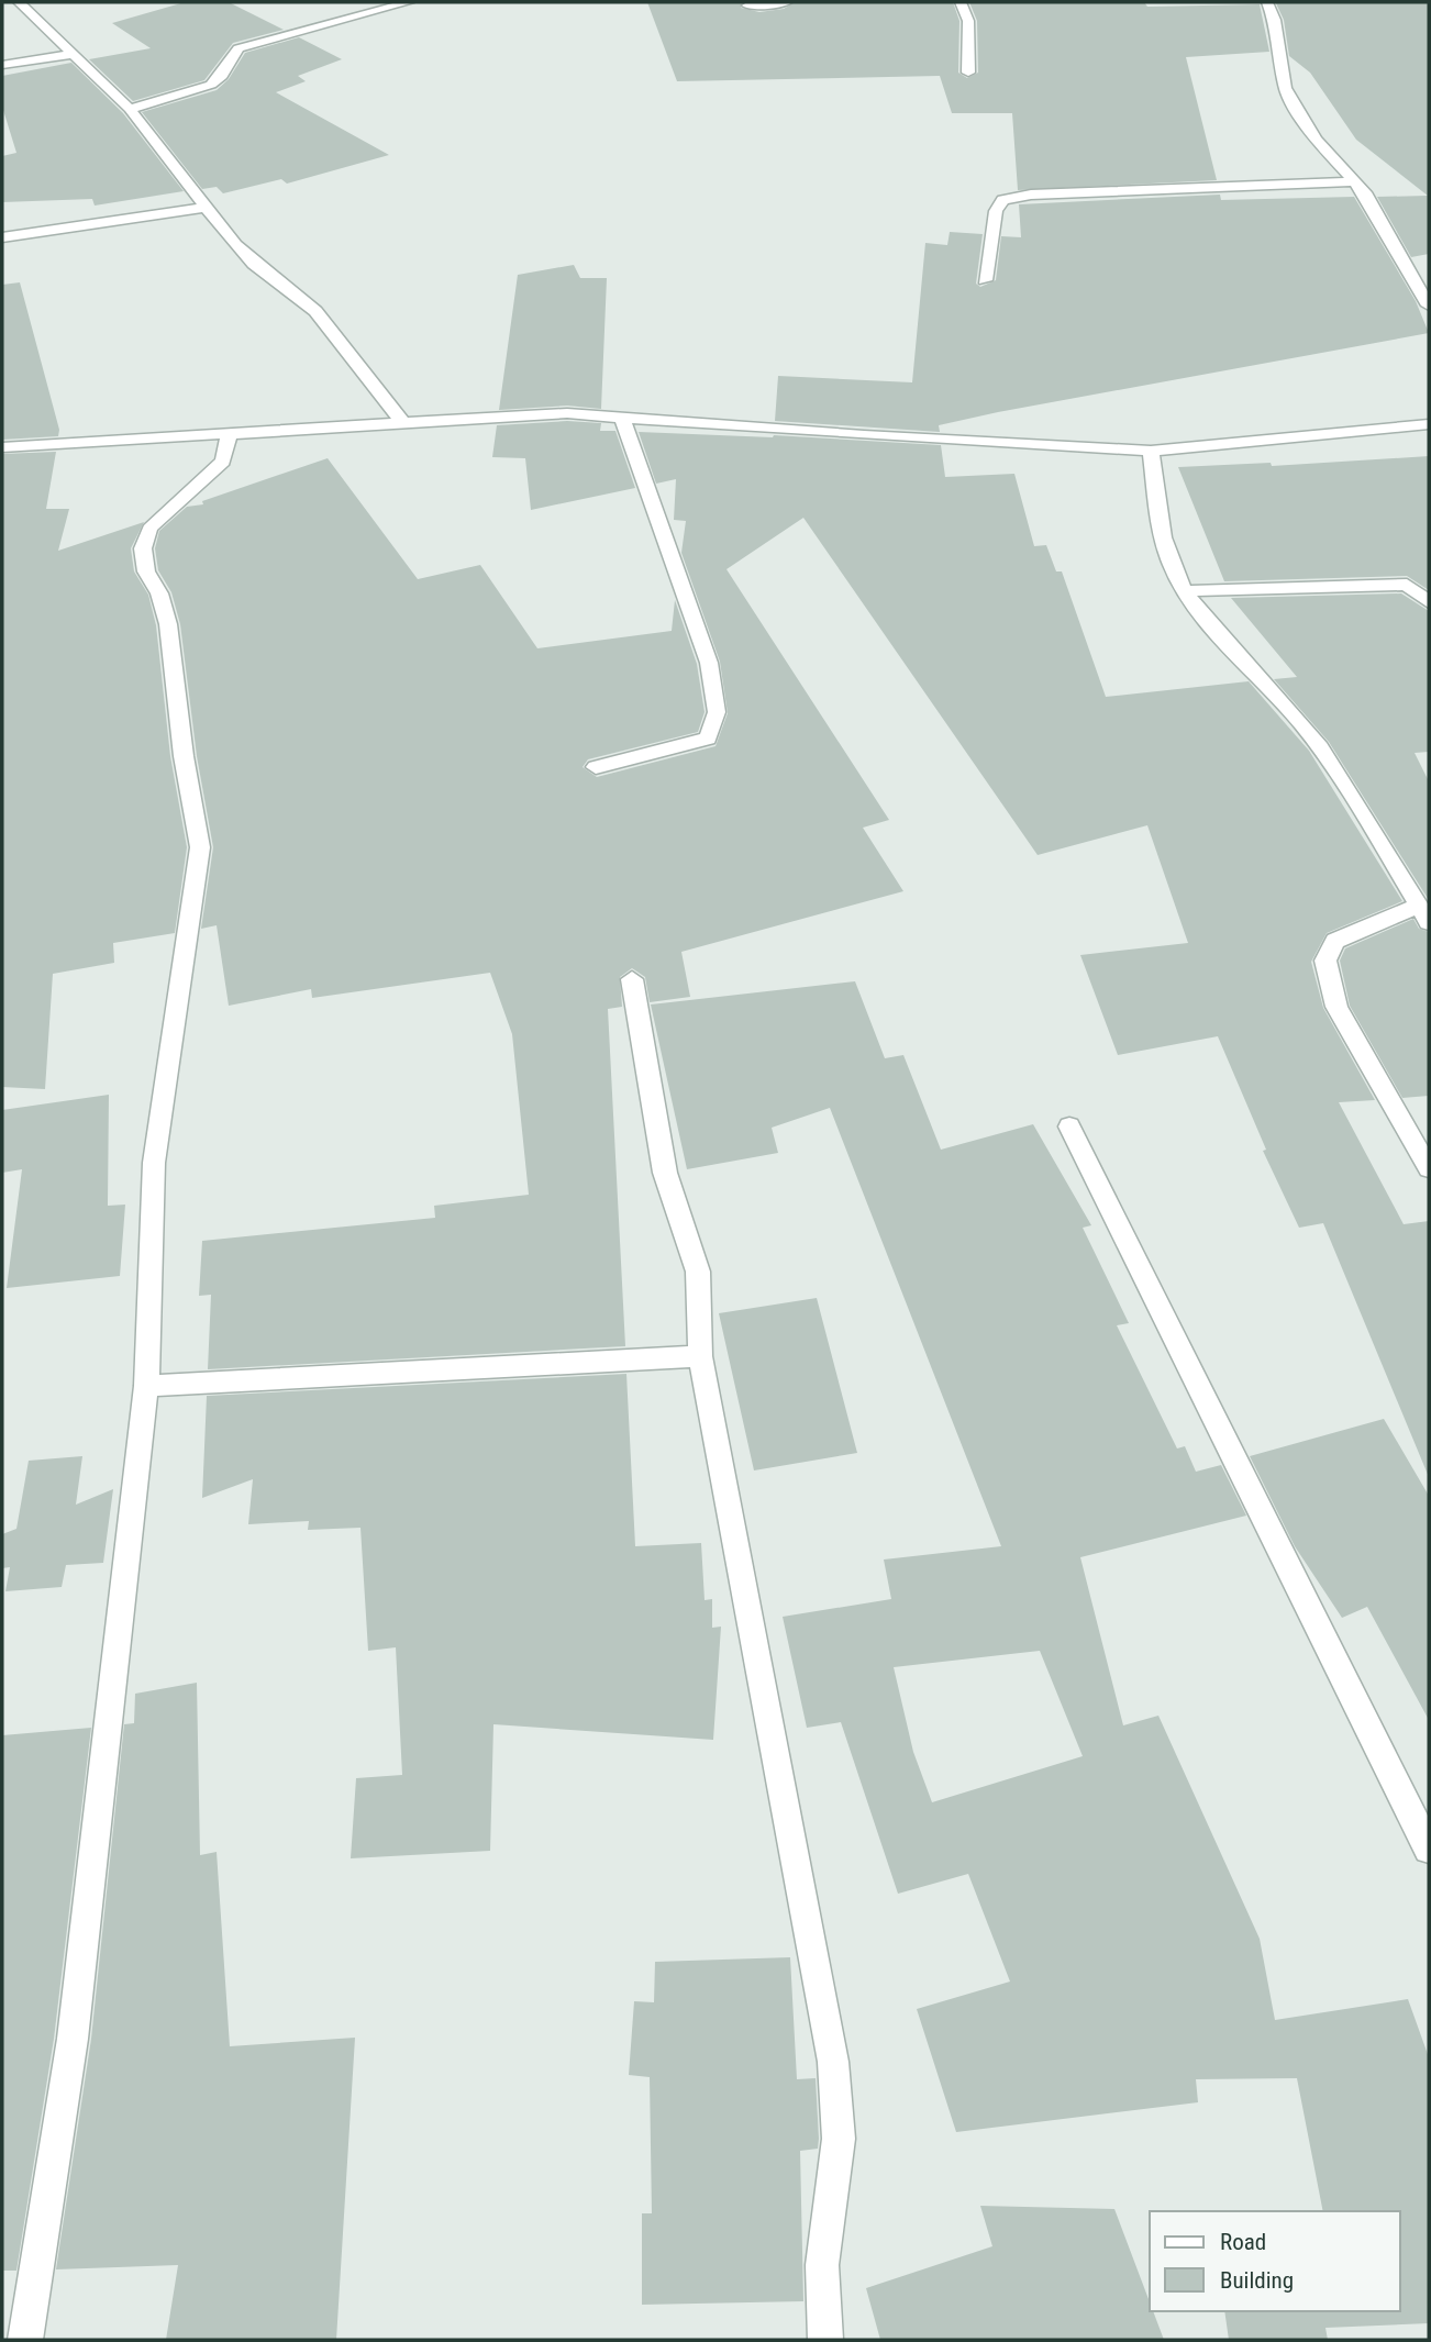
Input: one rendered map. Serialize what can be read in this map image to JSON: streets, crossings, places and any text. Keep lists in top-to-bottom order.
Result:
{
  "legend": ["Road", "Building"]
}
